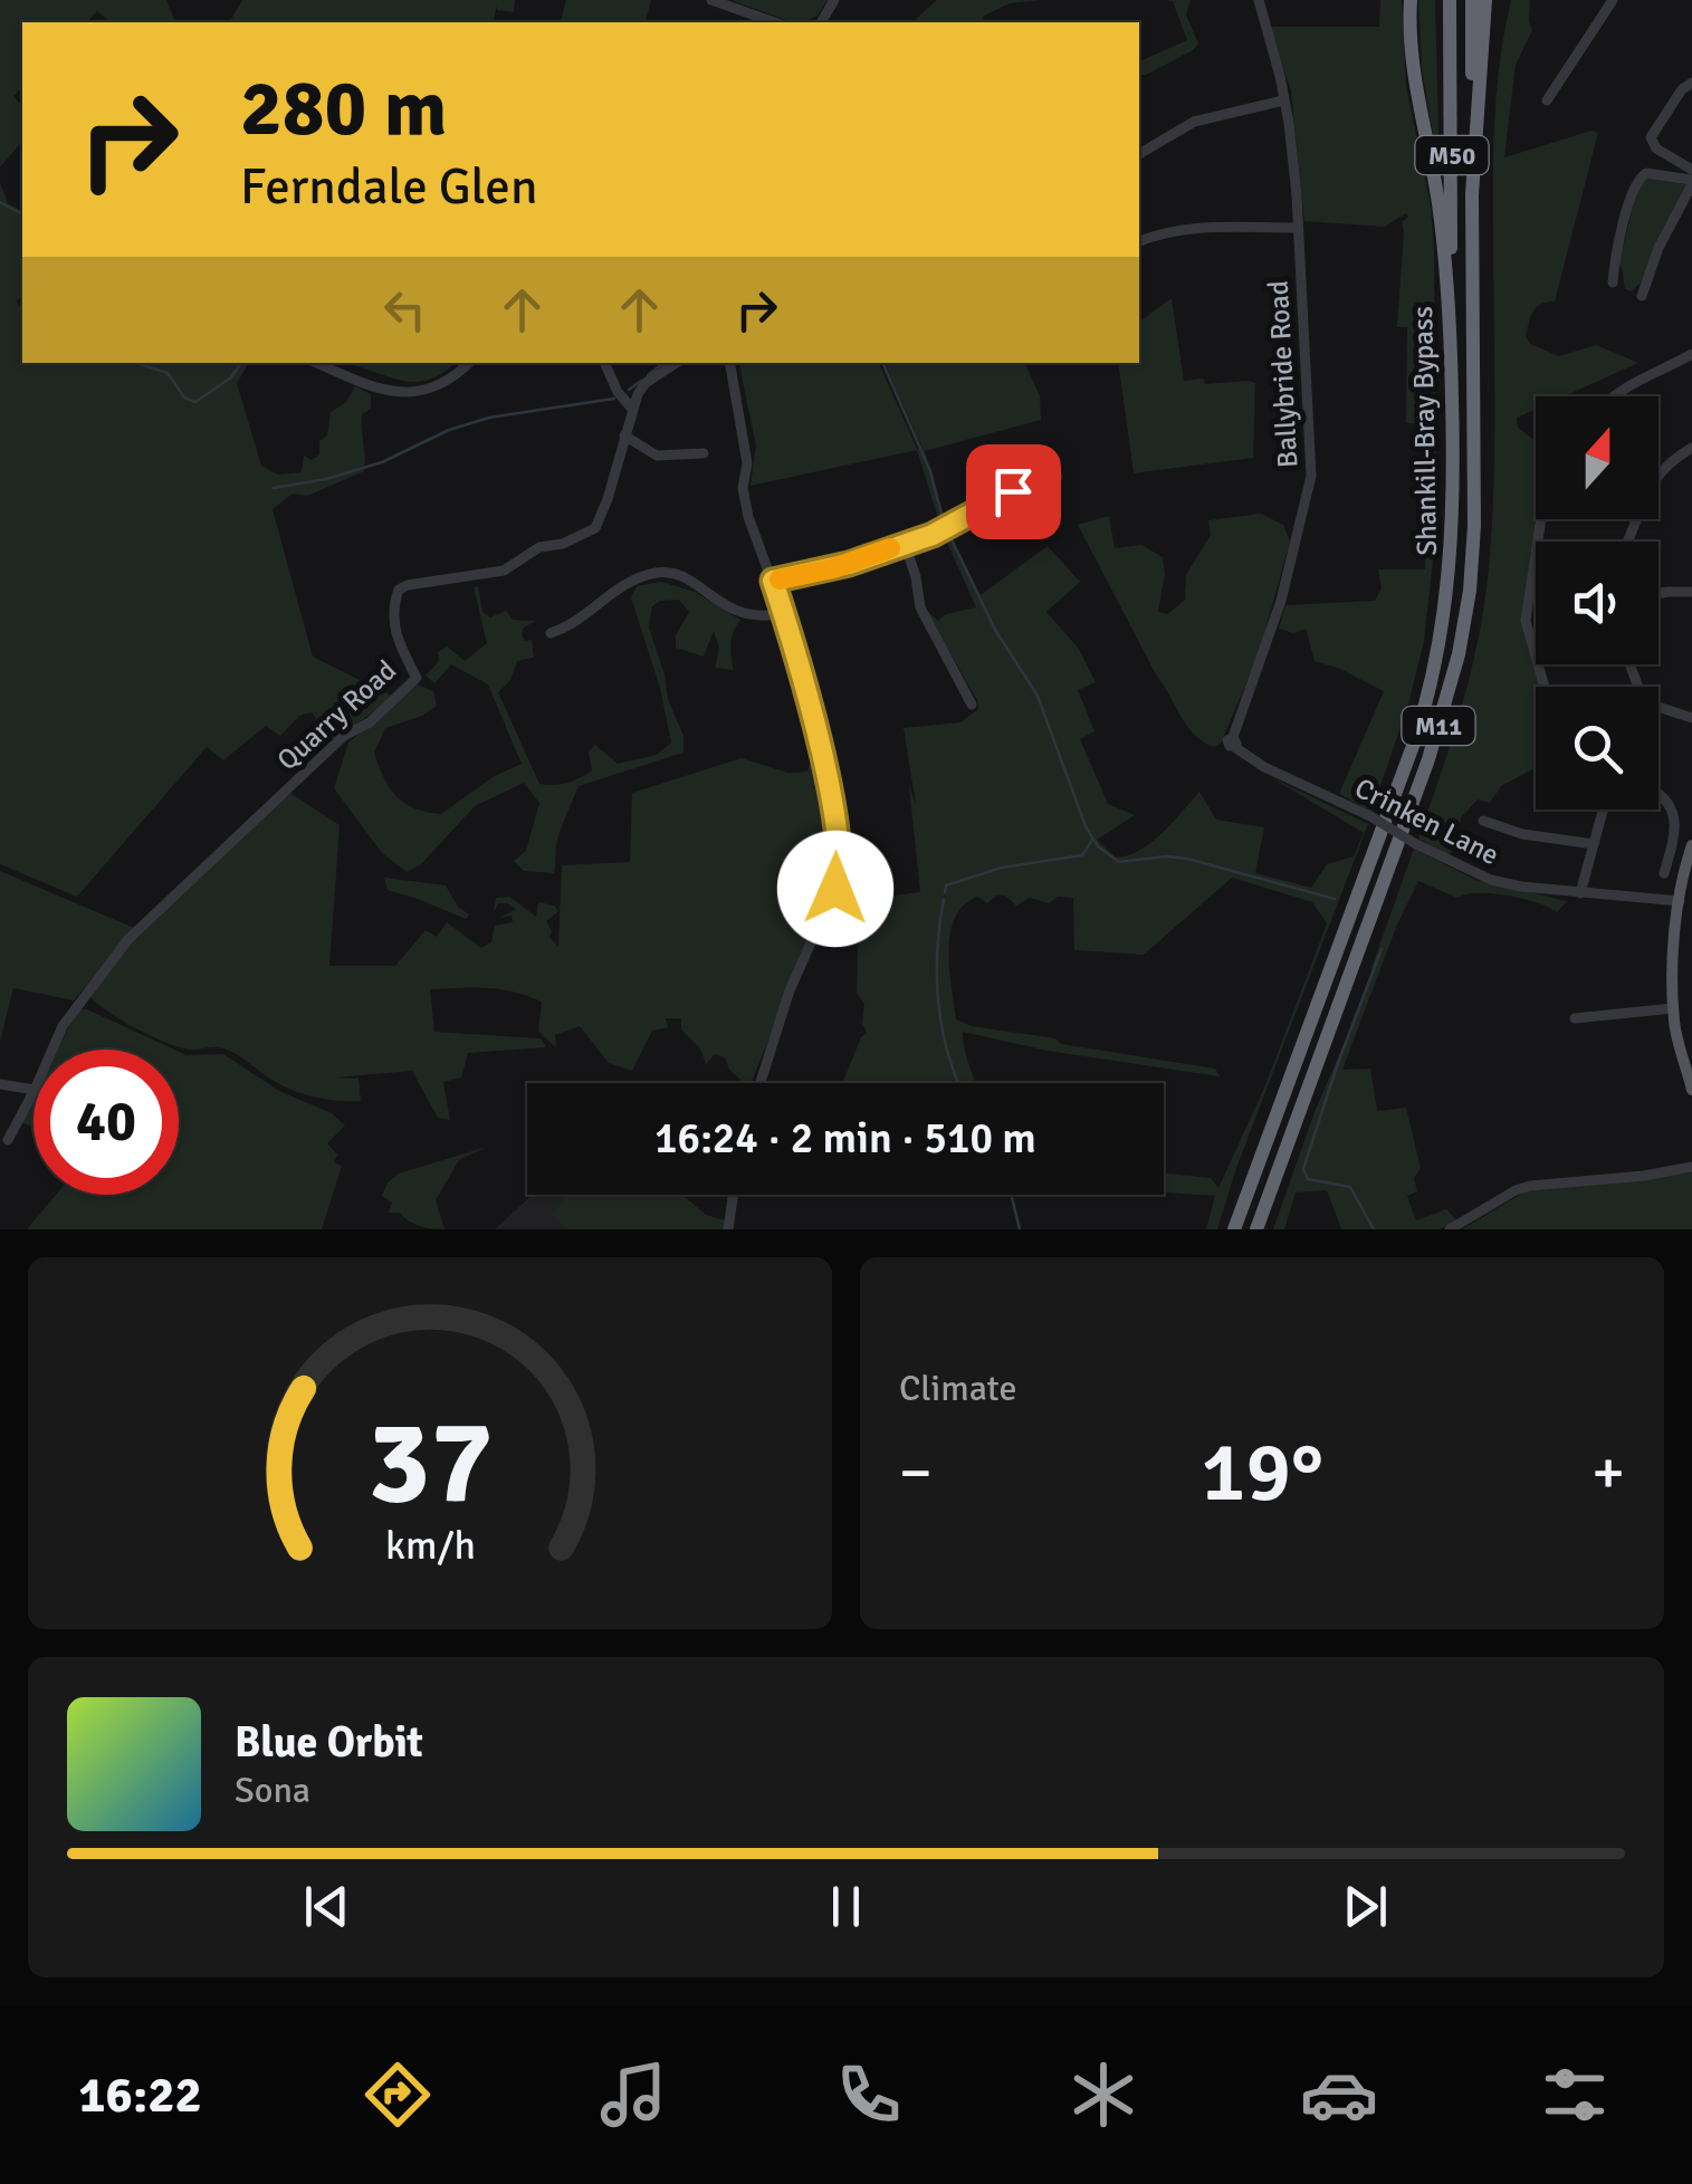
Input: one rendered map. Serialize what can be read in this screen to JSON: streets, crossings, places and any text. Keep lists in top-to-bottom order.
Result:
{
  "streets": {
    "highway": ["M50", "Shankill-Bray Bypass", "M11"],
    "street": ["Ballybride Road", "Quarry Road", "Crinken Lane"]
  },
  "crossings": [
    ["M50", "Shankill-Bray Bypass"],
    ["Ballybride Road", "Crinken Lane"]
  ],
  "north": "top",
  "page": {
    "turn": ["280 m", "Ferndale Glen"],
    "limit": "40",
    "trip": "16:24 · 2 min · 510 m",
    "tile": "Climate",
    "heat": ["−", "19°", "+"],
    "song": ["Blue Orbit", "Sona"],
    "tabs": "16:22",
    "gauge": ["37", "km/h"]
  }
}
